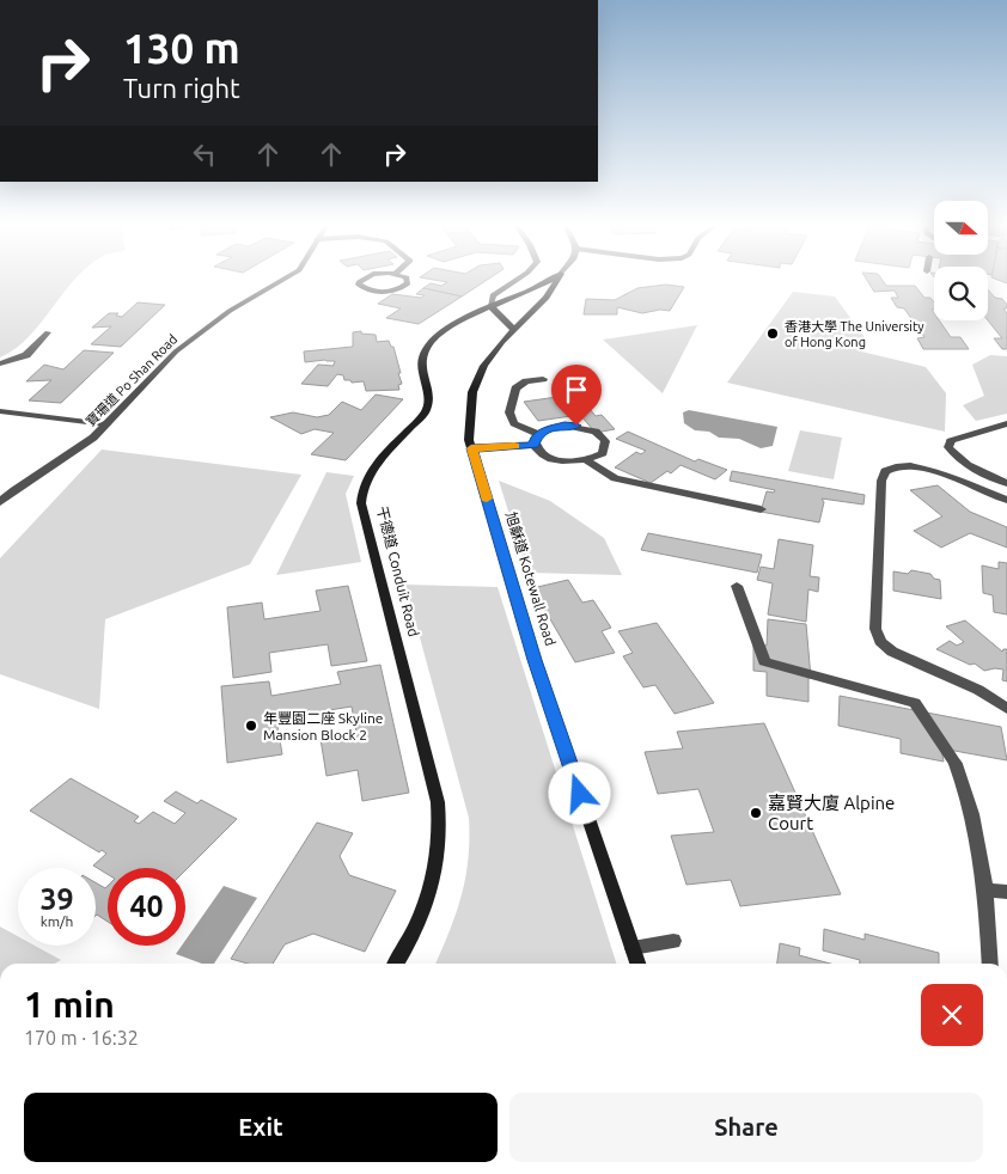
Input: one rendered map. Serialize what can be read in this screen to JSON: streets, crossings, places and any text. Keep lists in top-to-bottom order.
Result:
{
  "streets": {
    "street": ["寶珊道 Po Shan Road", "干德道 Conduit Road", "旭龢道 Kotewall Road"]
  },
  "places": ["香港大學 The University of Hong Kong", "年豐園二座 Skyline Mansion Block 2", "嘉賢大廈 Alpine Court"],
  "north": "right",
  "page": {
    "turn": ["130 m", "Turn right"],
    "speed": "39 km/h",
    "limit": "40",
    "heading": ["1 min", "170 m · 16:32"],
    "buttons": ["Exit", "Share"]
  }
}
